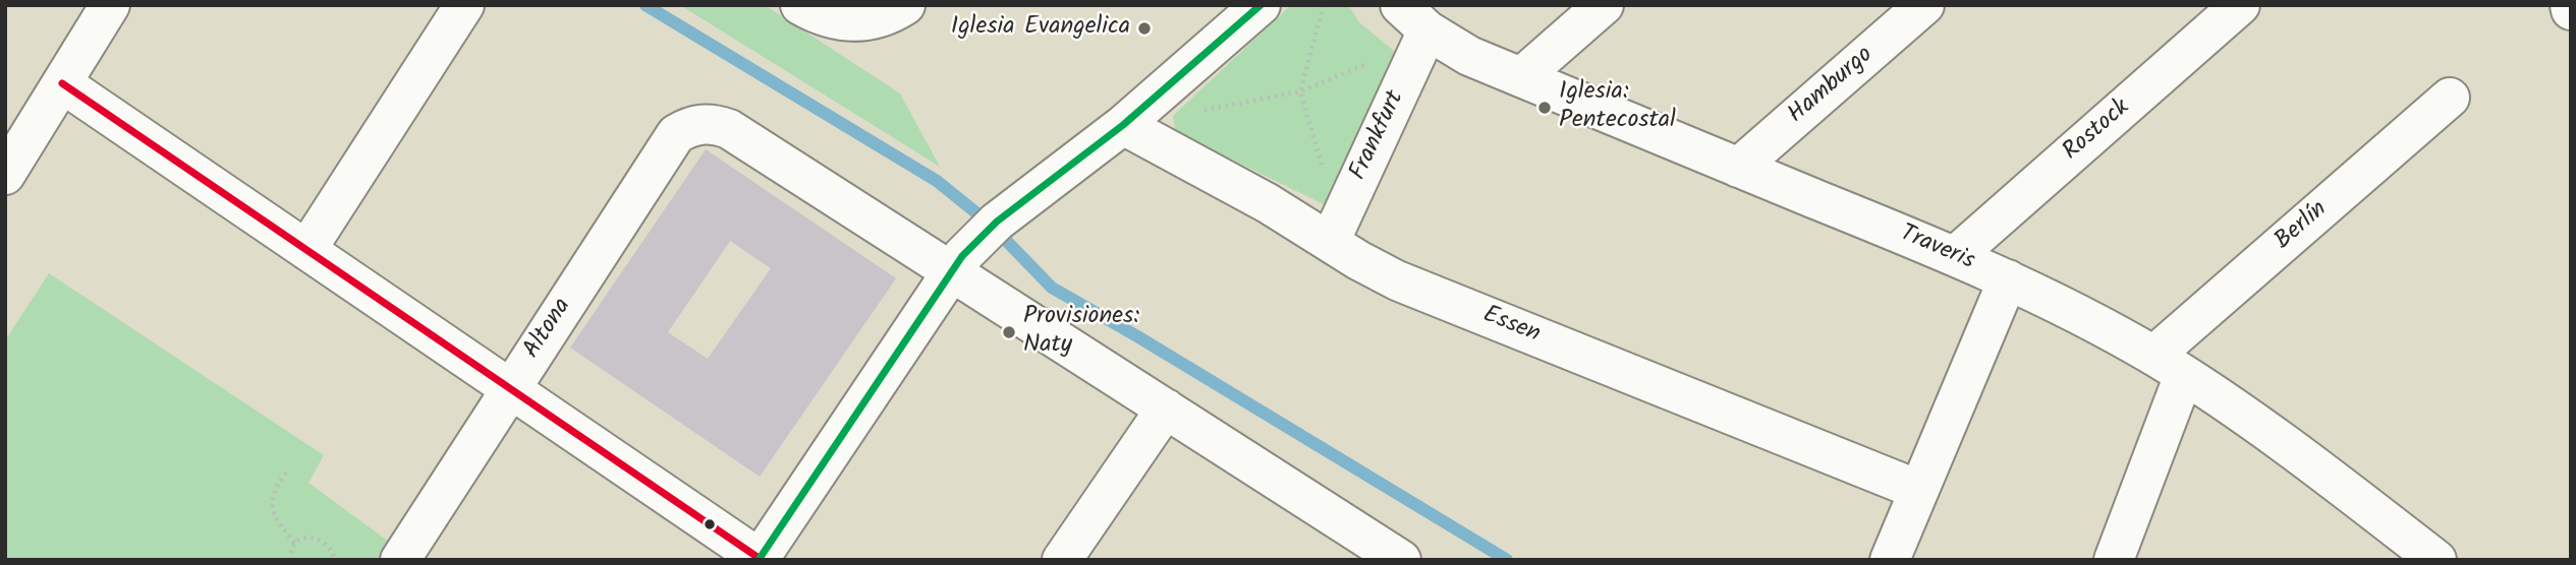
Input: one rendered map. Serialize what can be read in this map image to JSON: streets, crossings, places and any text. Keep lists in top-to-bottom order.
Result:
{
  "streets": {
    "street": [
      "Hamburgo",
      "Rostock",
      "Frankfurt",
      "Berlín",
      "Traveris",
      "Essen",
      "Altona"
    ]
  },
  "crossings": [
    ["Hamburgo", "Traveris"],
    ["Rostock", "Traveris"],
    ["Frankfurt", "Traveris"],
    ["Frankfurt", "Essen"],
    ["Berlín", "Traveris"]
  ],
  "places": ["Iglesia Evangelica", "Iglesia: Pentecostal", "Provisiones: Naty"]
}
